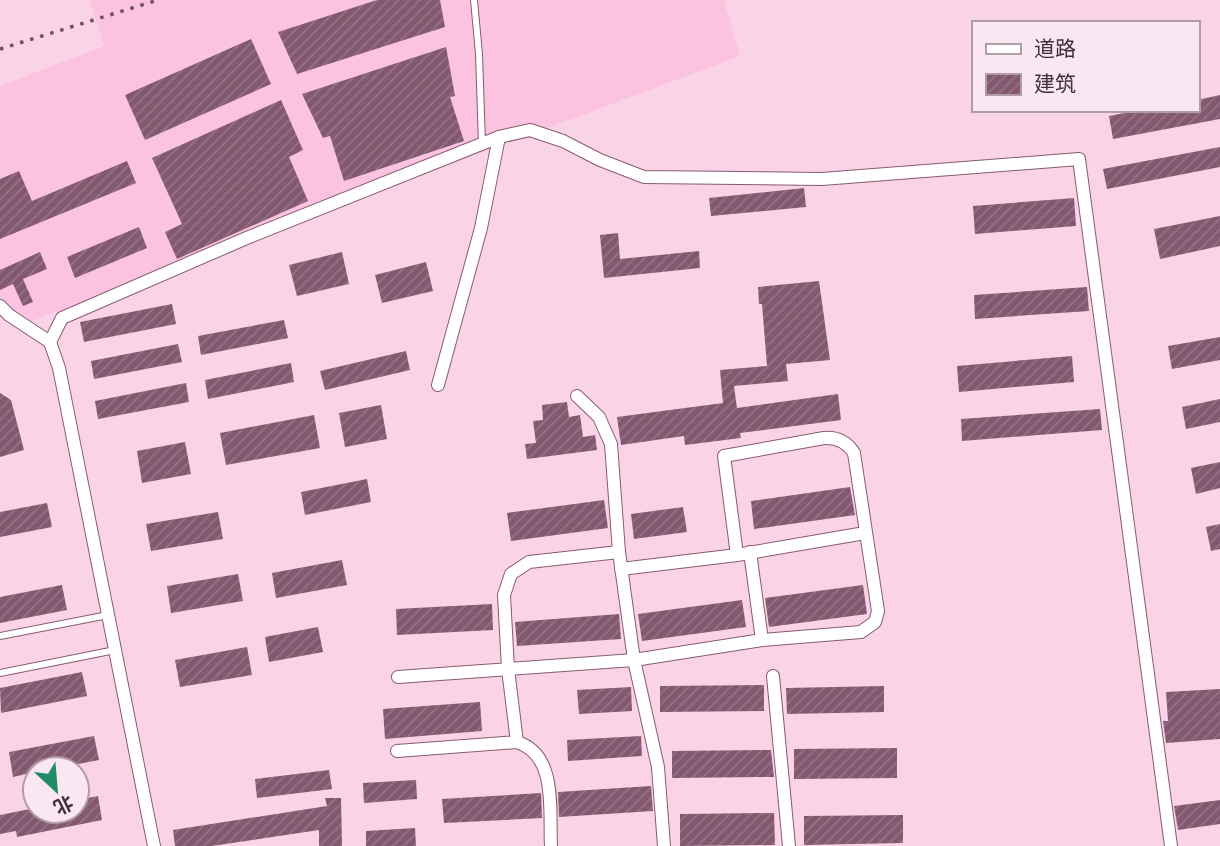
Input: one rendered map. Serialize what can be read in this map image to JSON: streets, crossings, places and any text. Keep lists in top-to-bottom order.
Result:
{
  "legend": ["道路", "建筑"],
  "north": "bottom right"
}
